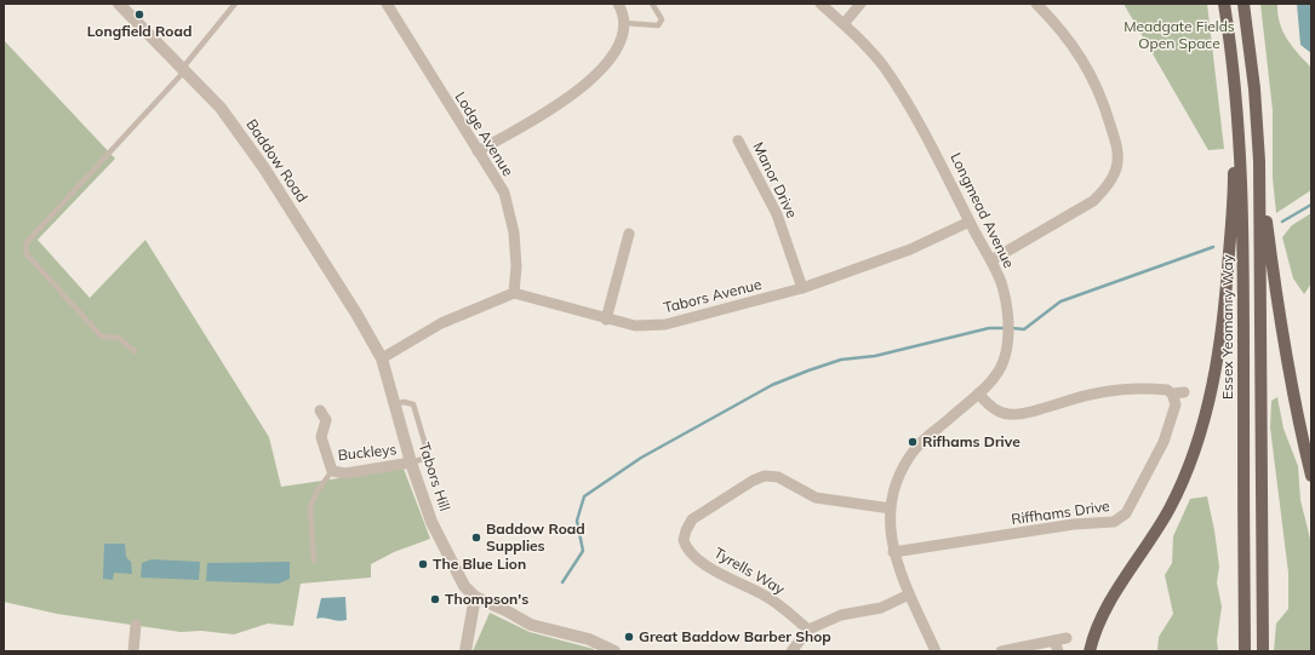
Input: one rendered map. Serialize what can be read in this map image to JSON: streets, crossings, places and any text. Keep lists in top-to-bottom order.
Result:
{
  "streets": {
    "main road": ["Essex Yeomanry Way"],
    "street": [
      "Lodge Avenue",
      "Baddow Road",
      "Manor Drive",
      "Longmead Avenue",
      "Tabors Avenue",
      "Buckleys",
      "Tabors Hill",
      "Riffhams Drive",
      "Tyrells Way"
    ]
  },
  "crossings": [
    ["Lodge Avenue", "Tabors Avenue"],
    ["Baddow Road", "Tabors Hill"],
    ["Manor Drive", "Tabors Avenue"],
    ["Longmead Avenue", "Tabors Avenue"],
    ["Longmead Avenue", "Riffhams Drive"],
    ["Longmead Avenue", "Tyrells Way"],
    ["Buckleys", "Tabors Hill"]
  ],
  "parks": ["Meadgate Fields Open Space"],
  "places": [
    "Longfield Road",
    "Rifhams Drive",
    "Baddow Road Supplies",
    "The Blue Lion",
    "Thompson's",
    "Great Baddow Barber Shop"
  ]
}
